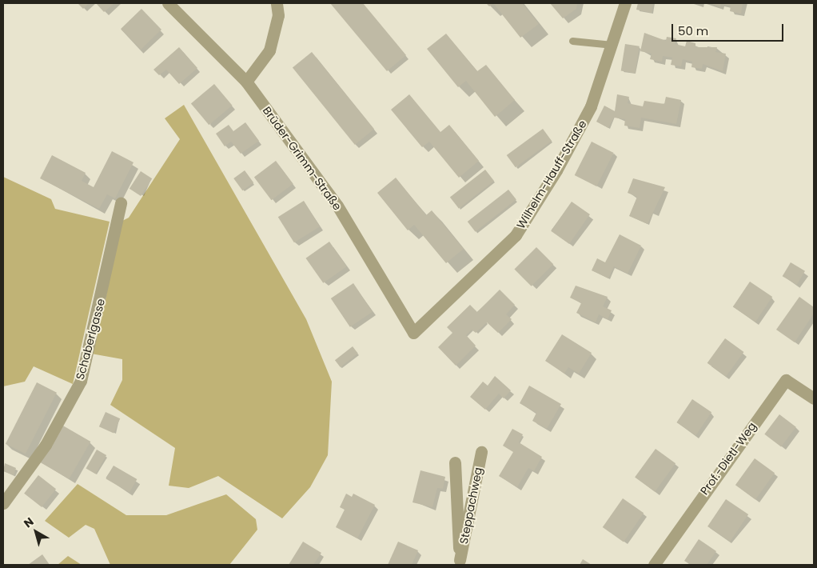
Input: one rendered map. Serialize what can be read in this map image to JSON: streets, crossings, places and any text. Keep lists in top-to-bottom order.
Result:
{
  "streets": {
    "street": [
      "Brüder-Grimm-Straße",
      "Wilhelm-Hauff-Straße",
      "Schaberlgasse",
      "Prof.-Dietl-Weg",
      "Steppachweg"
    ]
  },
  "crossings": [
    ["Brüder-Grimm-Straße", "Wilhelm-Hauff-Straße"]
  ],
  "scale_bar": "50 m",
  "north": "top left"
}
